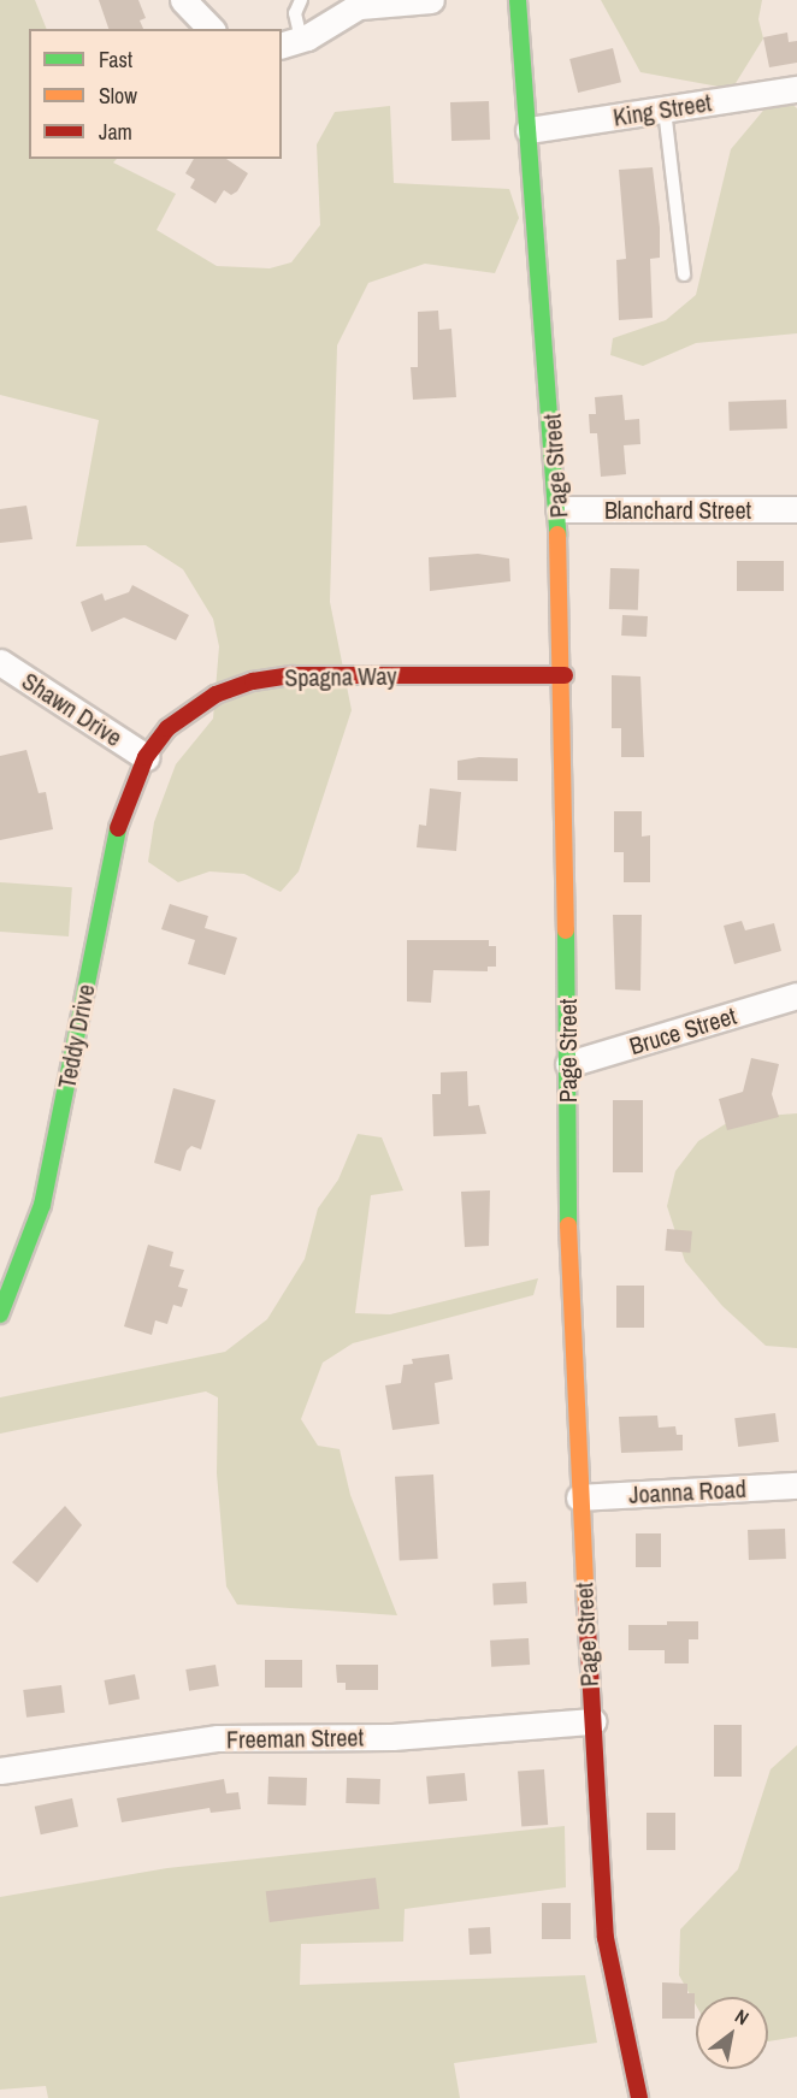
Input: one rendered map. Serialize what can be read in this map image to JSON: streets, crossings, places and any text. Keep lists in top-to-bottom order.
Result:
{
  "streets": {
    "main road": ["Page Street", "Spagna Way", "Teddy Drive"],
    "street": [
      "King Street",
      "Blanchard Street",
      "Shawn Drive",
      "Bruce Street",
      "Joanna Road",
      "Freeman Street"
    ]
  },
  "crossings": [
    ["King Street", "Page Street"],
    ["Page Street", "Blanchard Street"],
    ["Page Street", "Spagna Way"],
    ["Page Street", "Bruce Street"],
    ["Page Street", "Joanna Road"],
    ["Page Street", "Freeman Street"],
    ["Spagna Way", "Shawn Drive"],
    ["Spagna Way", "Teddy Drive"],
    ["Shawn Drive", "Teddy Drive"]
  ],
  "legend": ["Fast", "Slow", "Jam"],
  "north": "top right"
}
